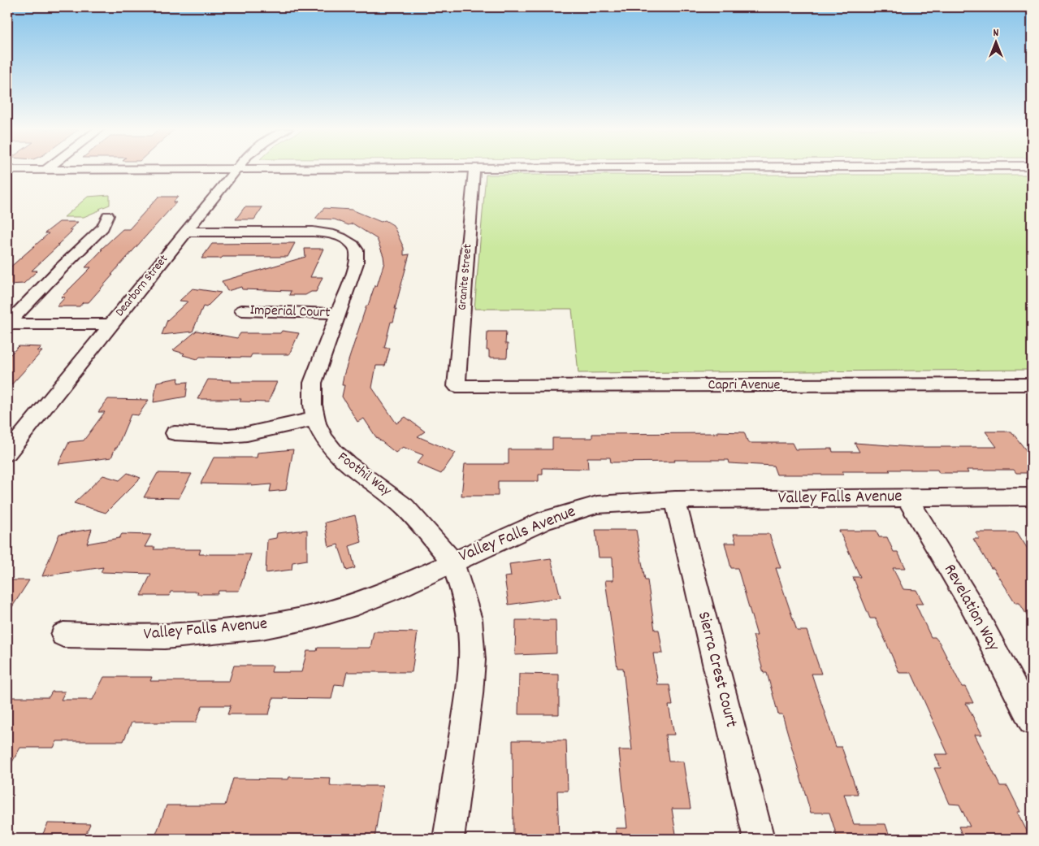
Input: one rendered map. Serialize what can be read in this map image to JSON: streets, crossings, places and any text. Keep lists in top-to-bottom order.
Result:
{
  "streets": {
    "street": [
      "Granite Street",
      "Dearborn Street",
      "Imperial Court",
      "Capri Avenue",
      "Foothil Way",
      "Valley Falls Avenue",
      "Revelation Way",
      "Sierra Crest Court"
    ]
  },
  "crossings": [
    ["Granite Street", "Capri Avenue"],
    ["Dearborn Street", "Foothil Way"],
    ["Imperial Court", "Foothil Way"],
    ["Foothil Way", "Valley Falls Avenue"],
    ["Valley Falls Avenue", "Revelation Way"],
    ["Valley Falls Avenue", "Sierra Crest Court"]
  ],
  "north": "top"
}
